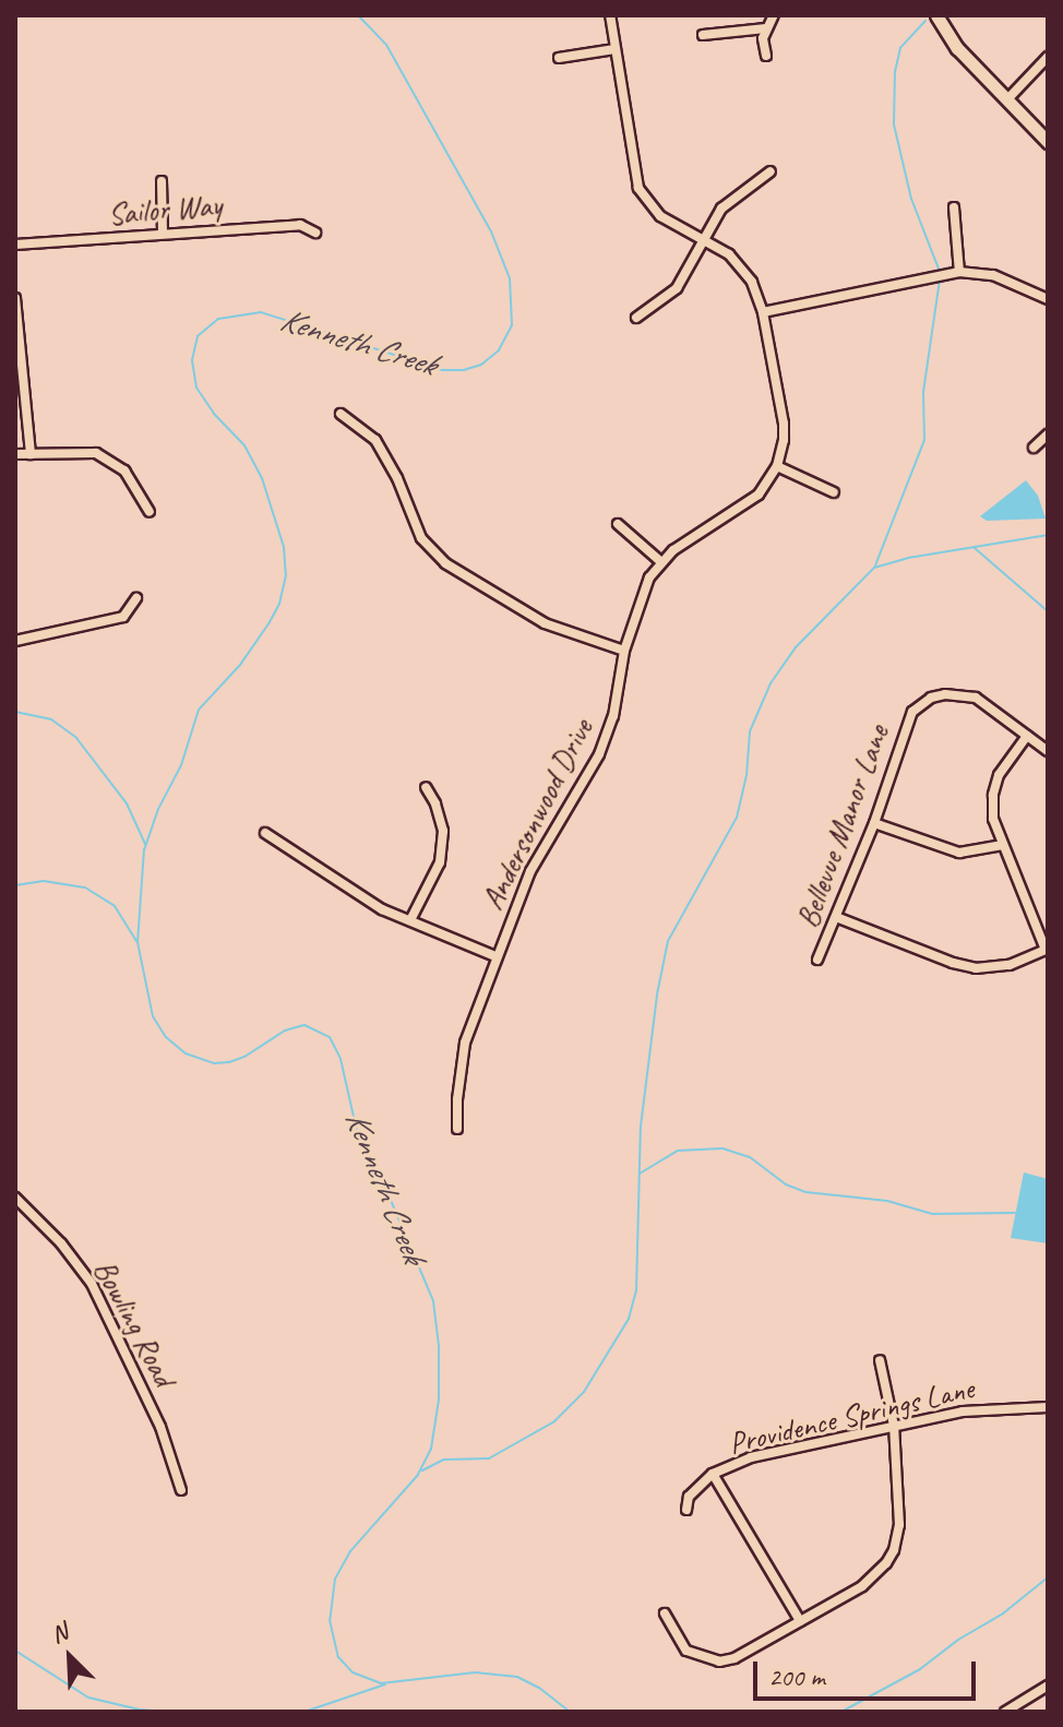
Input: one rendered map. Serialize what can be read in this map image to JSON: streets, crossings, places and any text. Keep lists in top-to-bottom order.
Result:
{
  "streets": {
    "street": [
      "Sailor Way",
      "Andersonwood Drive",
      "Bellevue Manor Lane",
      "Bowling Road",
      "Providence Springs Lane"
    ]
  },
  "water": ["Kenneth Creek"],
  "scale_bar": "200 m",
  "north": "top left"
}
